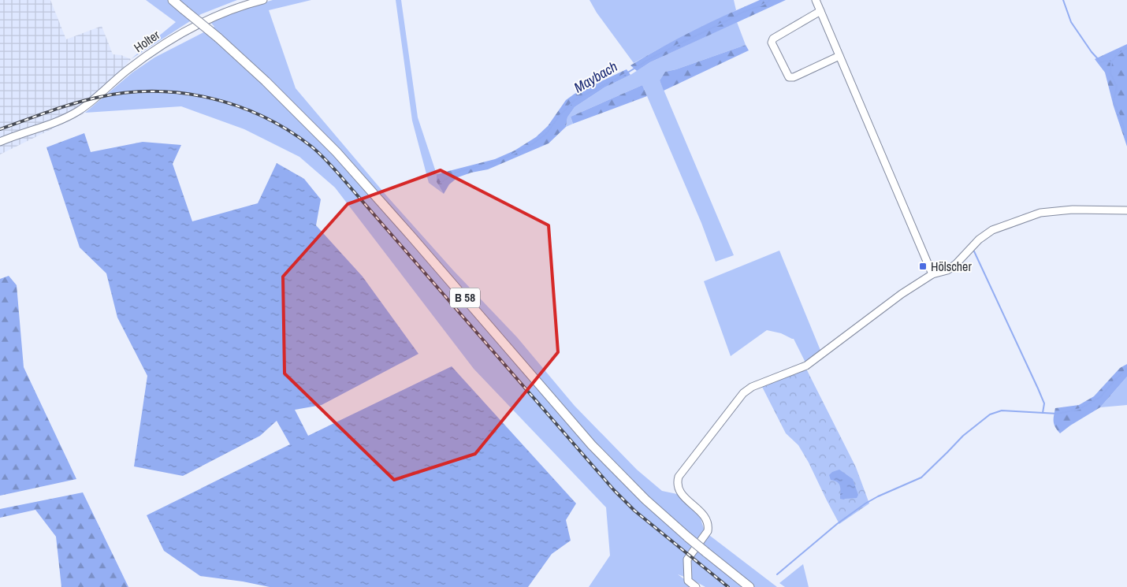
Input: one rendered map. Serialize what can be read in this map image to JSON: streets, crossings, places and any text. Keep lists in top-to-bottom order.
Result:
{
  "streets": {
    "main road": ["B 58"],
    "street": ["Holter"]
  },
  "water": ["Maybach"],
  "places": {
    "transit": ["Hölscher"]
  }
}
